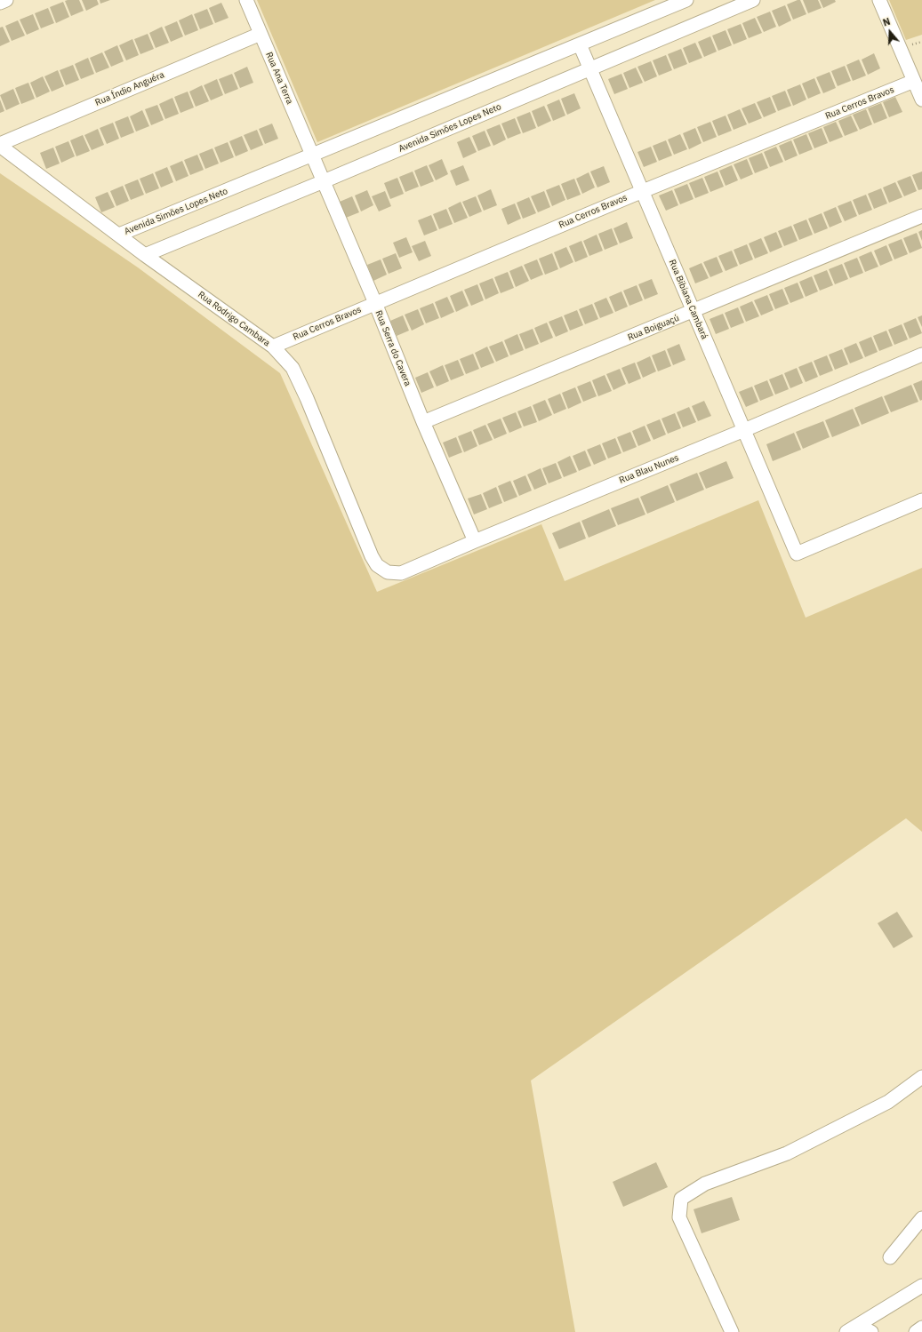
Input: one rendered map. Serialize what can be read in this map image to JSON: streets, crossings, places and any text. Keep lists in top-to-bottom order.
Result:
{
  "streets": {
    "street": [
      "Rua Ana Terra",
      "Rua Índio Anguéra",
      "Rua Cerros Bravos",
      "Avenida Simões Lopes Neto",
      "Rua Bibiana Cambará",
      "Rua Rodrigo Cambara",
      "Rua Boiguaçú",
      "Rua Serra do Cavera",
      "Rua Blau Nunes"
    ]
  },
  "crossings": [
    ["Rua Ana Terra", "Rua Índio Anguéra"],
    ["Rua Ana Terra", "Avenida Simões Lopes Neto"],
    ["Rua Ana Terra", "Rua Serra do Cavera"],
    ["Rua Índio Anguéra", "Rua Rodrigo Cambara"],
    ["Rua Cerros Bravos", "Rua Bibiana Cambará"],
    ["Rua Cerros Bravos", "Rua Rodrigo Cambara"],
    ["Rua Cerros Bravos", "Rua Serra do Cavera"],
    ["Avenida Simões Lopes Neto", "Rua Bibiana Cambará"],
    ["Avenida Simões Lopes Neto", "Rua Rodrigo Cambara"],
    ["Avenida Simões Lopes Neto", "Rua Serra do Cavera"],
    ["Rua Bibiana Cambará", "Rua Boiguaçú"],
    ["Rua Bibiana Cambará", "Rua Blau Nunes"],
    ["Rua Rodrigo Cambara", "Rua Blau Nunes"],
    ["Rua Boiguaçú", "Rua Serra do Cavera"],
    ["Rua Serra do Cavera", "Rua Blau Nunes"]
  ],
  "north": "top"
}
